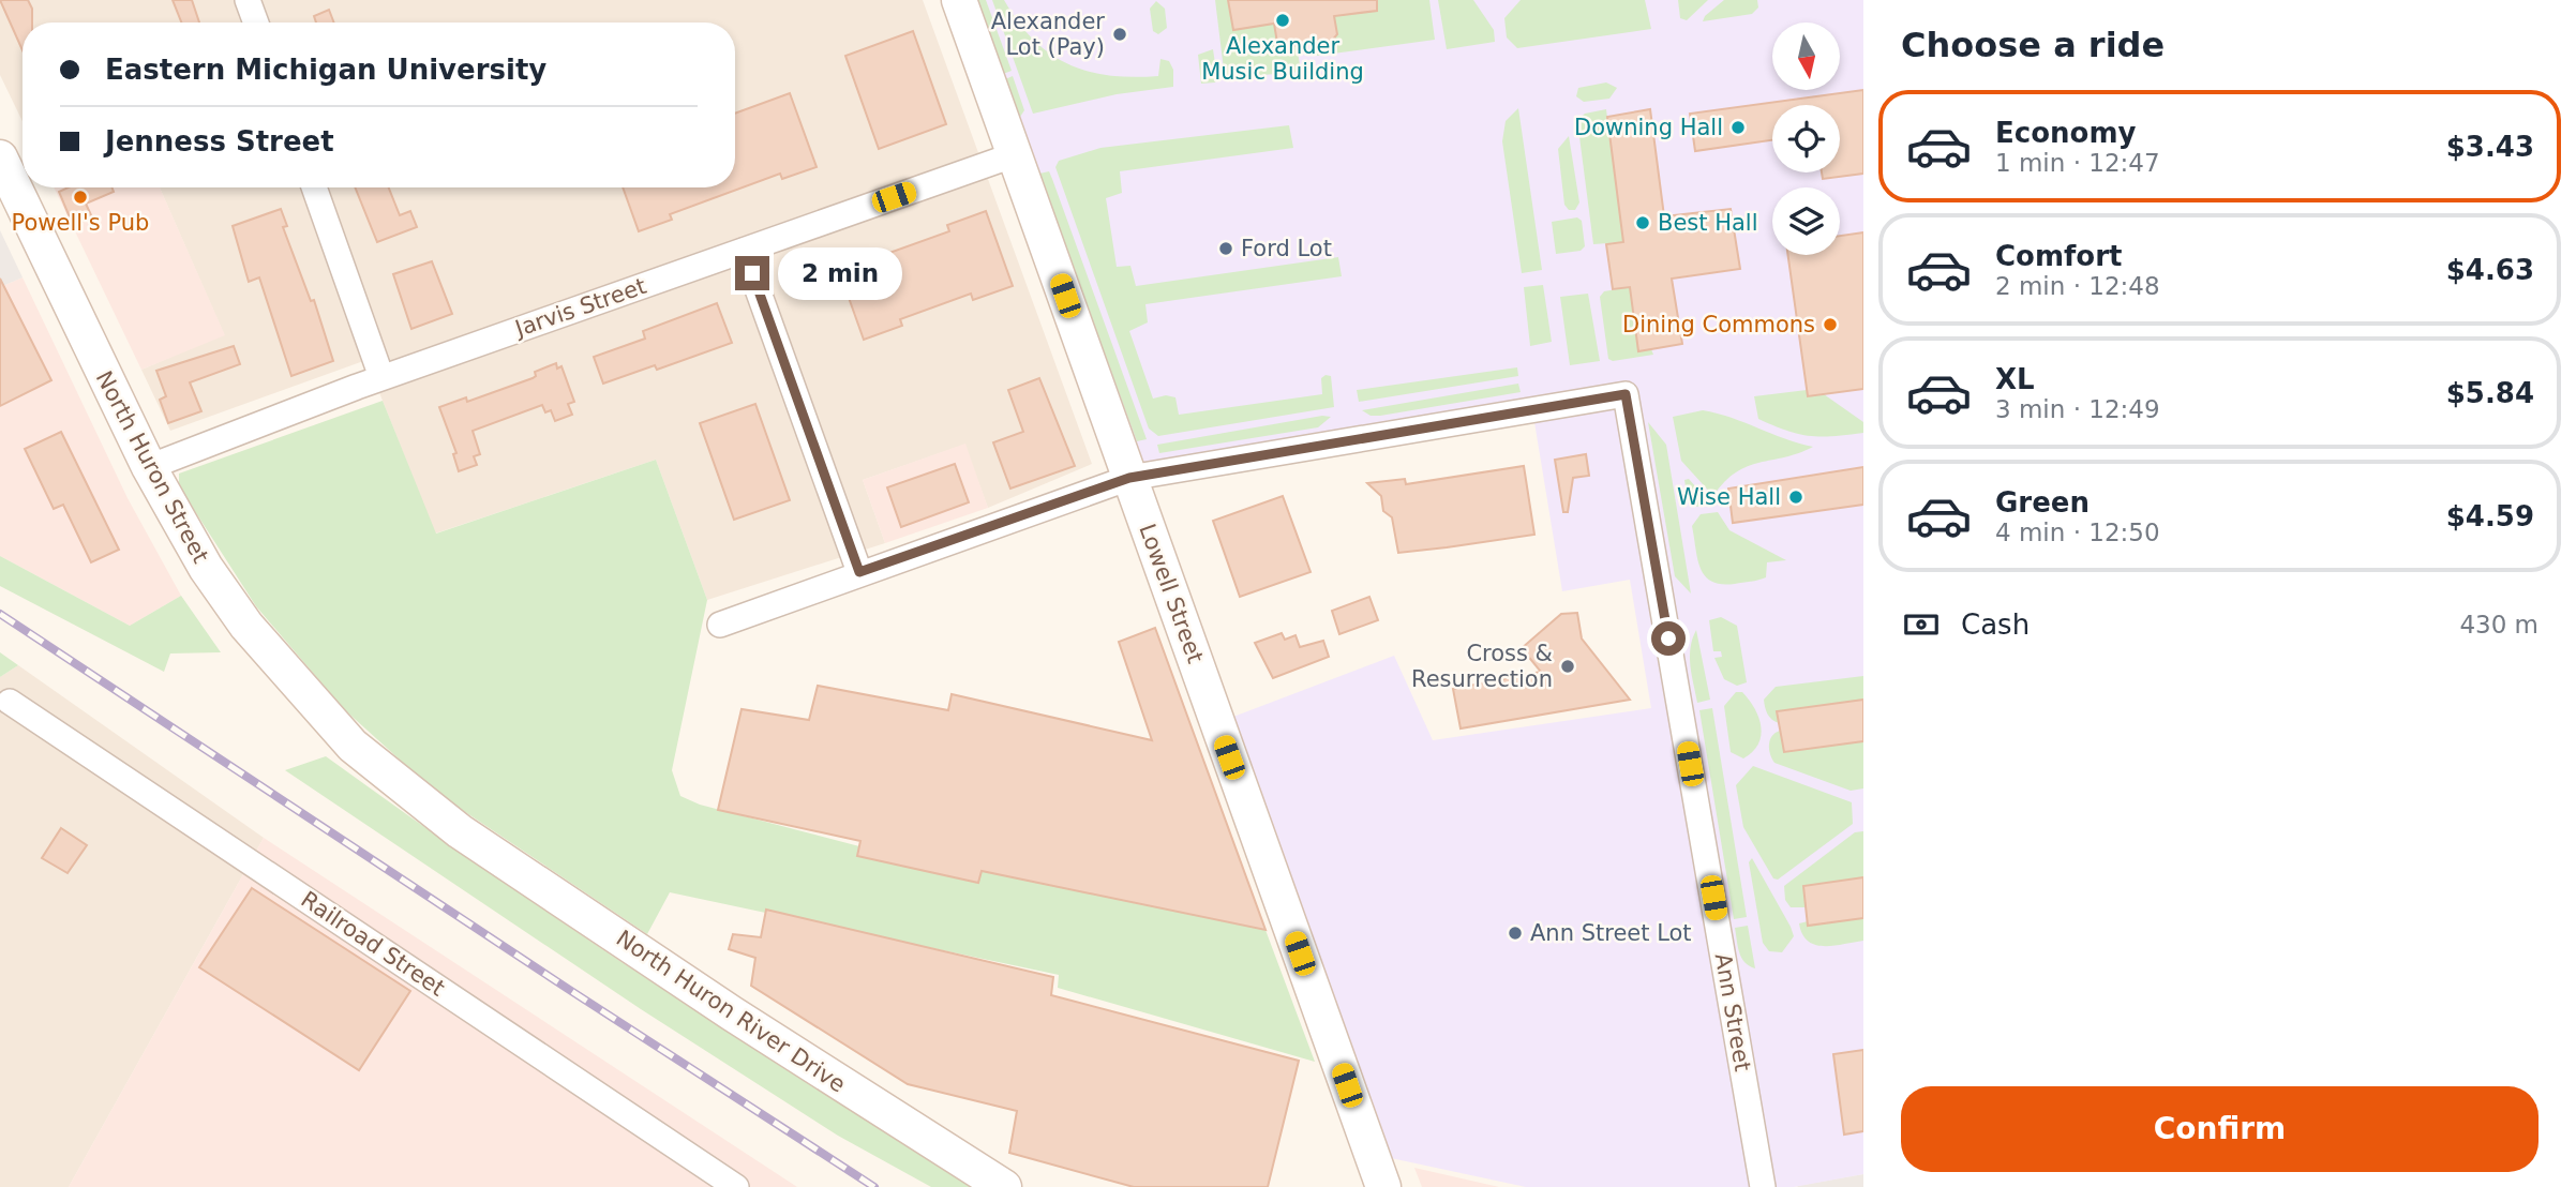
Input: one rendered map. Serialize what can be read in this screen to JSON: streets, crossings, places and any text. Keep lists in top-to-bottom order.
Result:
{
  "streets": {
    "main road": ["North Huron Street", "Lowell Street", "North Huron River Drive"],
    "street": ["Jarvis Street", "Railroad Street", "Ann Street"]
  },
  "crossings": [
    ["Jarvis Street", "North Huron Street"],
    ["Jarvis Street", "Lowell Street"],
    ["North Huron Street", "North Huron River Drive"],
    ["Lowell Street", "Ann Street"]
  ],
  "places": [
    "Alexander Music Building",
    "Alexander Lot (Pay)",
    "Downing Hall",
    "Powell's Pub",
    "Best Hall",
    "Ford Lot",
    "Dining Commons",
    "Wise Hall",
    "Cross & Resurrection",
    "Ann Street Lot"
  ],
  "north": "bottom",
  "page": {
    "heading": "Choose a ride",
    "banner": ["Eastern Michigan University", "Jenness Street"],
    "list": [
      {
        "name": "Economy",
        "note": "1 min · 12:47",
        "value": "$3.43"
      },
      {
        "name": "Comfort",
        "note": "2 min · 12:48",
        "value": "$4.63"
      },
      {
        "name": "XL",
        "note": "3 min · 12:49",
        "value": "$5.84"
      },
      {
        "name": "Green",
        "note": "4 min · 12:50",
        "value": "$4.59"
      }
    ],
    "bubble": "2 min",
    "pay": ["Cash", "430 m"],
    "buttons": "Confirm"
  }
}
